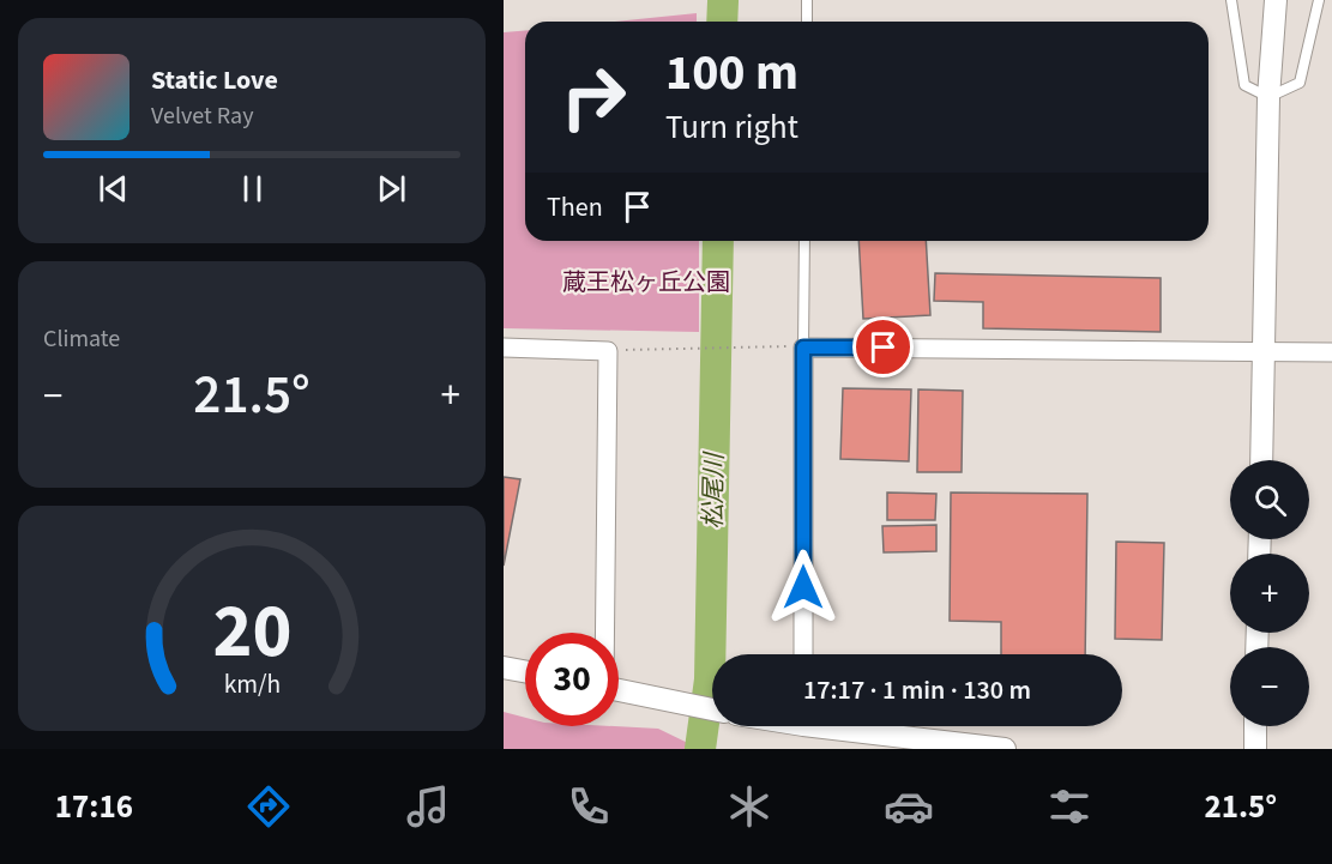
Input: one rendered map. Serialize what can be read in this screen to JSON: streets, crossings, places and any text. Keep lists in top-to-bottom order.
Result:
{
  "water": ["松尾川"],
  "parks": ["蔵王松ヶ丘公園"],
  "page": {
    "turn": ["100 m", "Turn right"],
    "song": ["Static Love", "Velvet Ray"],
    "then": "Then",
    "tile": "Climate",
    "heat": ["−", "21.5°", "+"],
    "map_buttons": ["+", "−"],
    "limit": "30",
    "trip": "17:17 · 1 min · 130 m",
    "tabs": ["17:16", "21.5°"],
    "gauge": ["20", "km/h"]
  }
}
